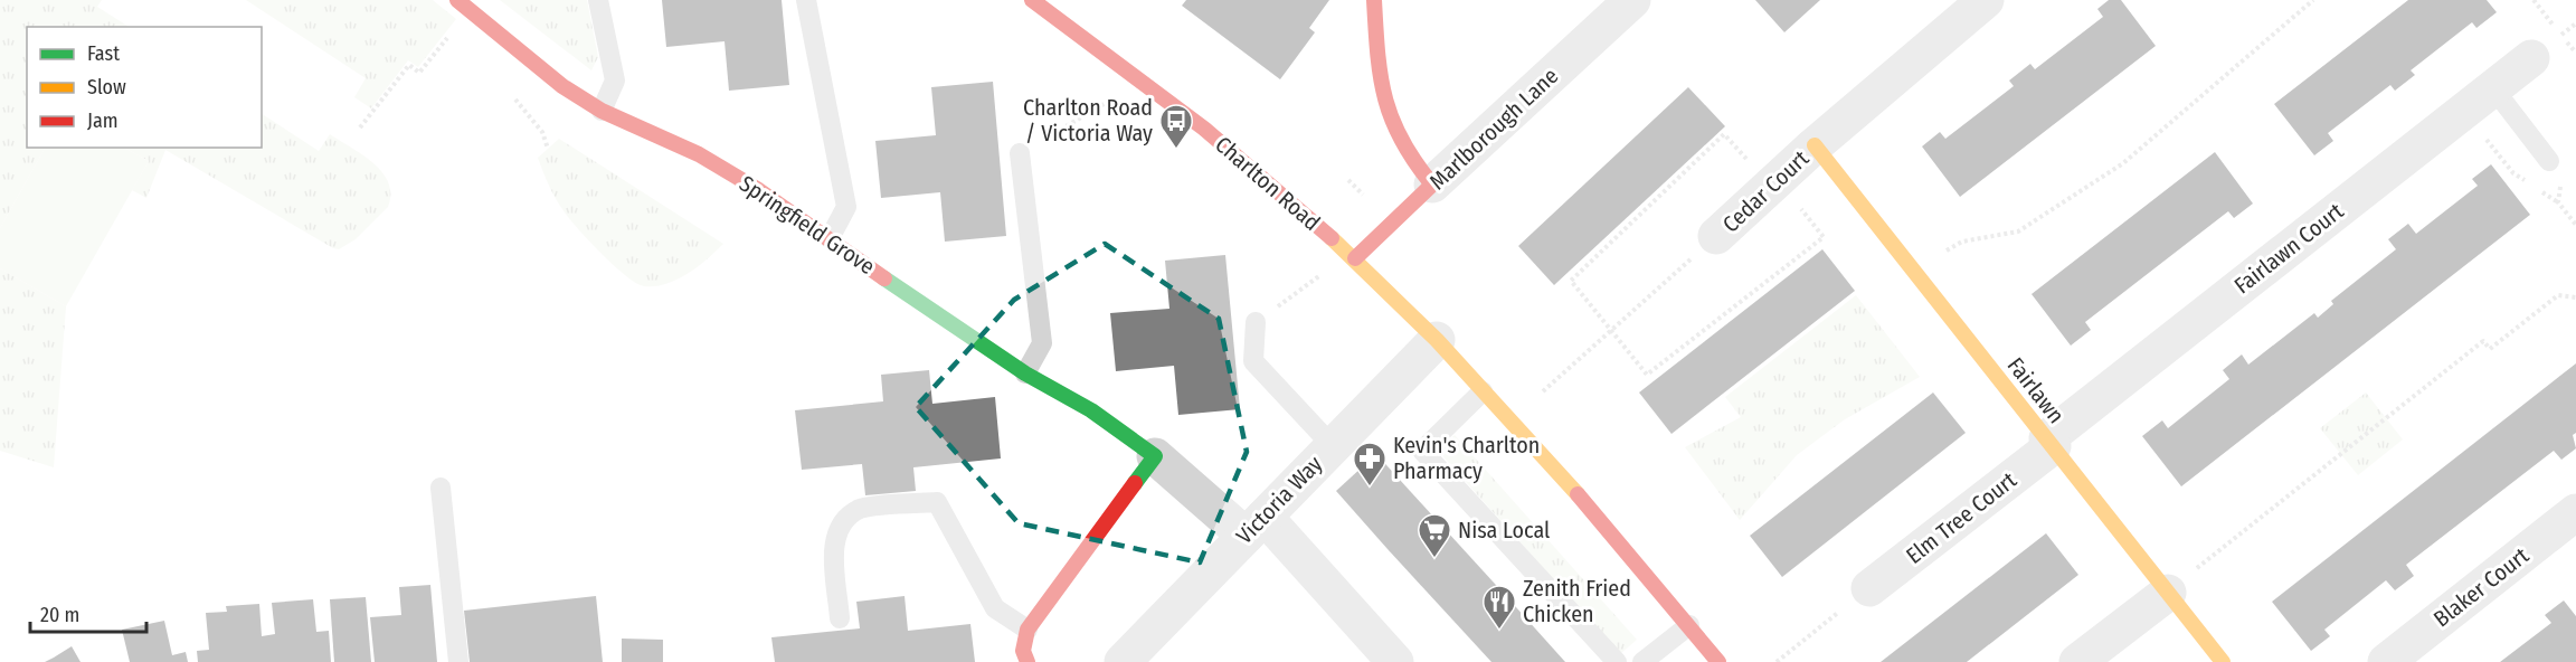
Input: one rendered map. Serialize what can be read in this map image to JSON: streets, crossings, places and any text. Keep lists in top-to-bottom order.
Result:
{
  "streets": {
    "street": [
      "Marlborough Lane",
      "Charlton Road",
      "Cedar Court",
      "Springfield Grove",
      "Fairlawn Court",
      "Fairlawn",
      "Victoria Way",
      "Elm Tree Court",
      "Blaker Court"
    ]
  },
  "crossings": [
    ["Marlborough Lane", "Charlton Road"],
    ["Charlton Road", "Victoria Way"],
    ["Cedar Court", "Fairlawn"],
    ["Springfield Grove", "Victoria Way"],
    ["Fairlawn Court", "Fairlawn"],
    ["Fairlawn Court", "Elm Tree Court"],
    ["Fairlawn", "Elm Tree Court"]
  ],
  "places": {
    "bus stop": ["Charlton Road / Victoria Way"],
    "pharmacy": ["Kevin's Charlton Pharmacy"],
    "supermarket": ["Nisa Local"],
    "restaurant": ["Zenith Fried Chicken"]
  },
  "legend": ["Fast", "Slow", "Jam"],
  "scale_bar": "20 m"
}
